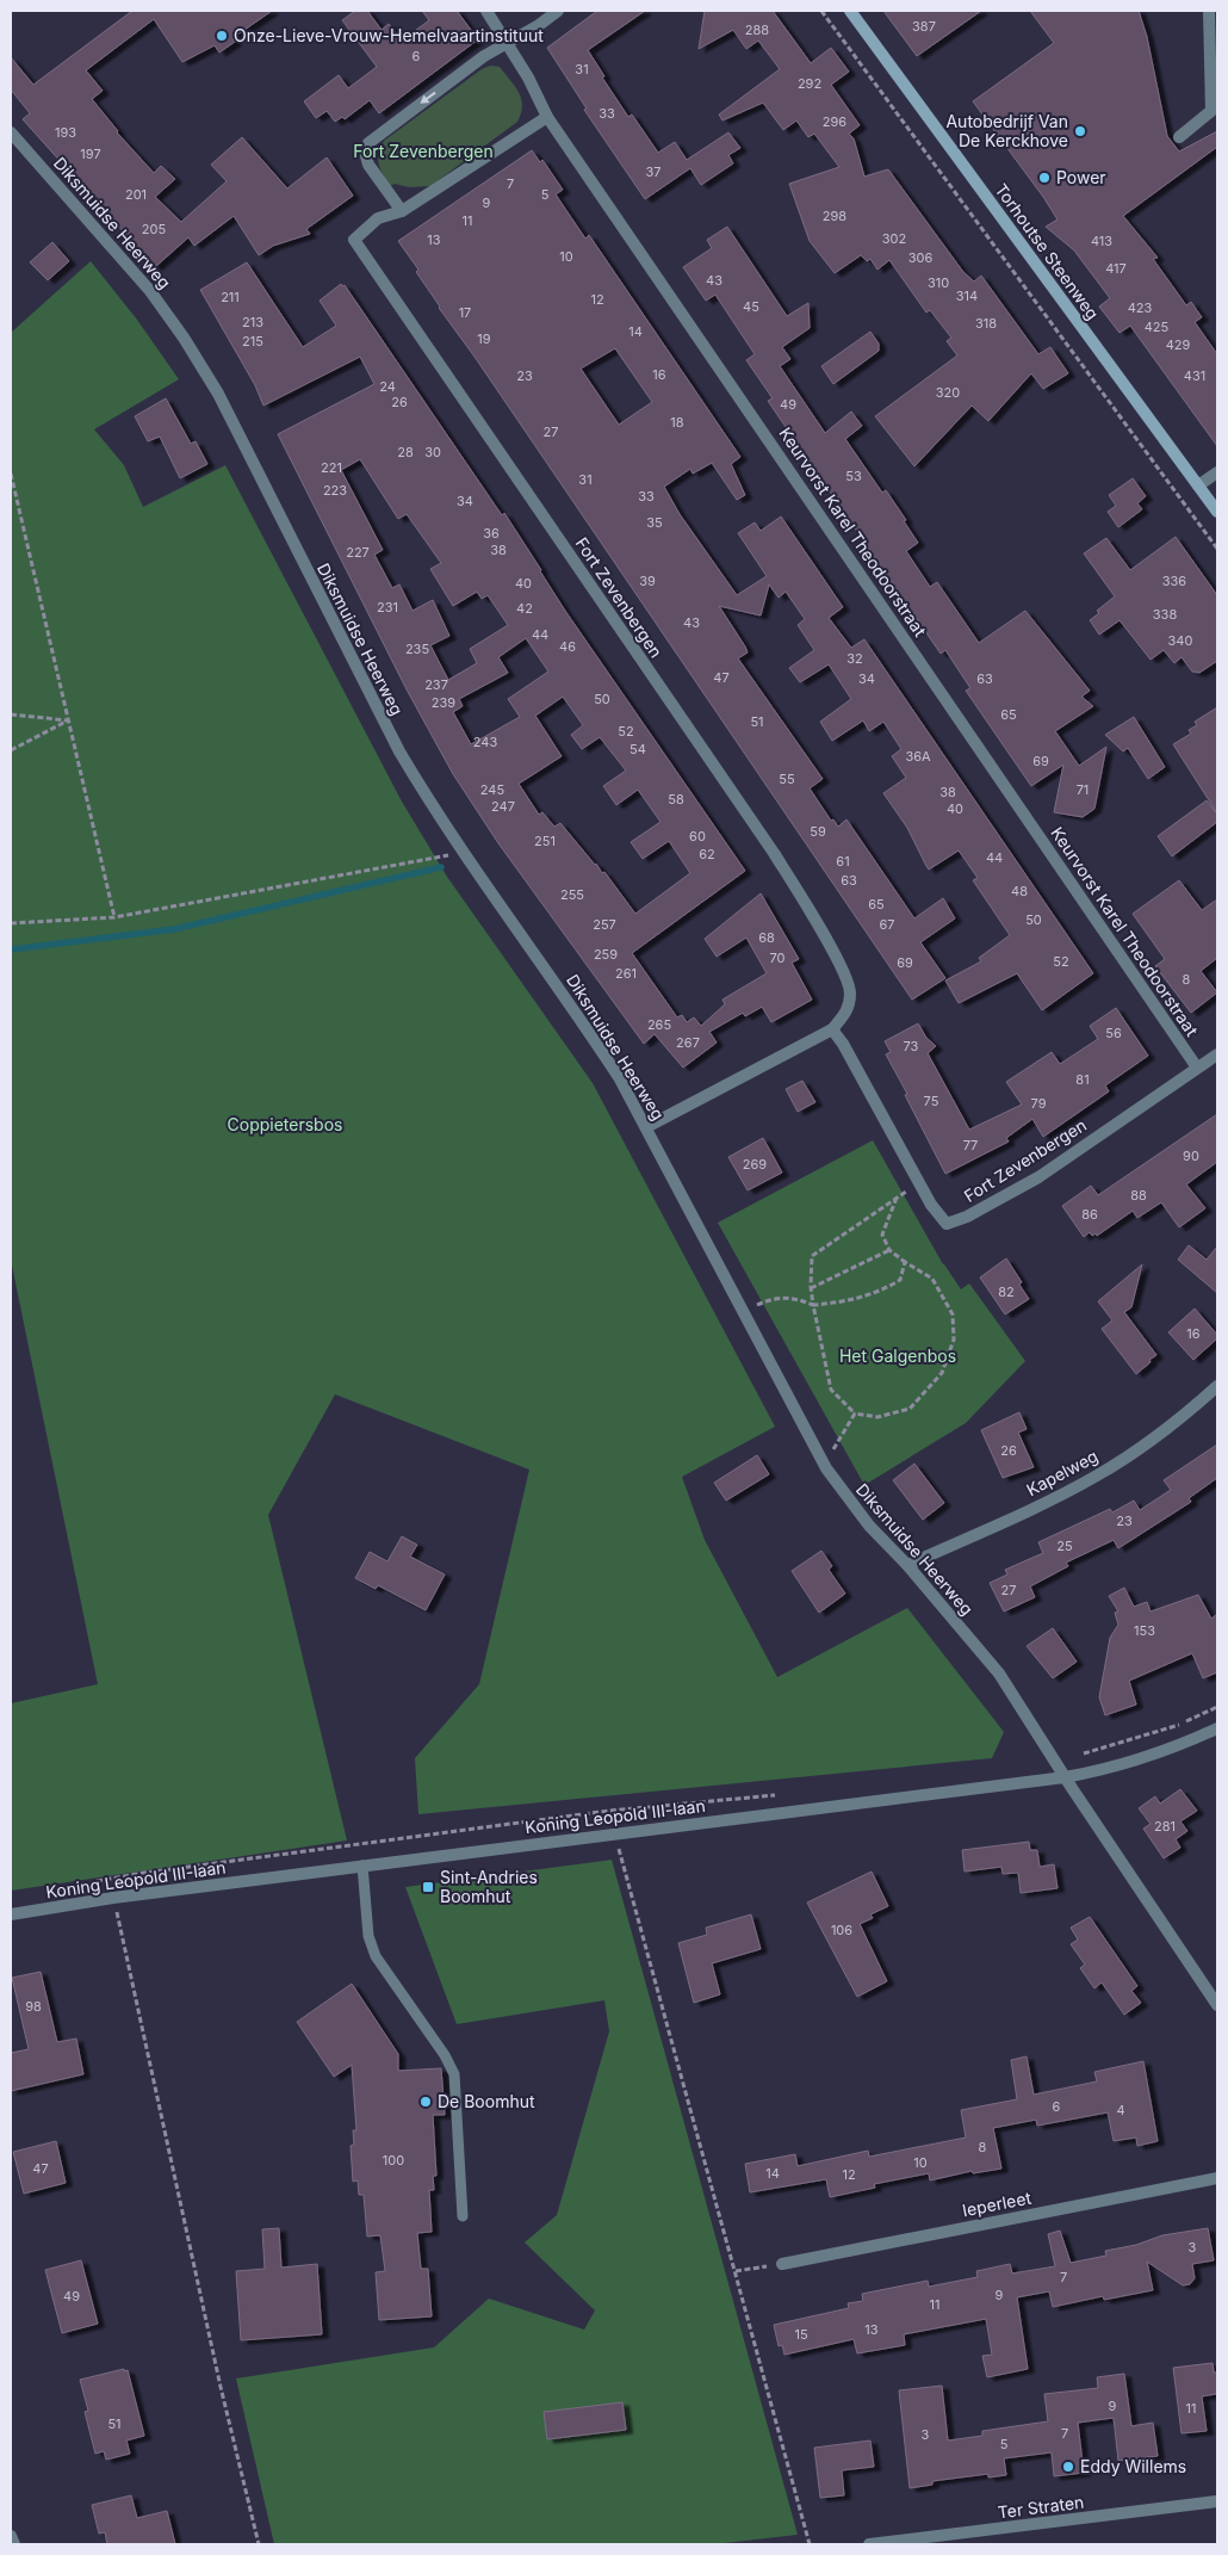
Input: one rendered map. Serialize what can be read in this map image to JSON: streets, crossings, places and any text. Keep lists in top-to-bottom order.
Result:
{
  "streets": {
    "main road": ["Torhoutse Steenweg"],
    "street": [
      "Diksmuidse Heerweg",
      "Keurvorst Karel Theodoorstraat",
      "Fort Zevenbergen",
      "Kapelweg",
      "Koning Leopold III-laan",
      "Ieperleet",
      "Ter Straten"
    ]
  },
  "crossings": [
    ["Diksmuidse Heerweg", "Fort Zevenbergen"],
    ["Diksmuidse Heerweg", "Kapelweg"],
    ["Diksmuidse Heerweg", "Koning Leopold III-laan"],
    ["Keurvorst Karel Theodoorstraat", "Fort Zevenbergen"]
  ],
  "parks": ["Fort Zevenbergen", "Coppietersbos", "Het Galgenbos"],
  "places": {
    "other": [
      "Onze-Lieve-Vrouw-Hemelvaartinstituut",
      "Autobedrijf Van De Kerckhove",
      "Power",
      "De Boomhut",
      "Eddy Willems"
    ],
    "transit": ["Sint-Andries Boomhut"]
  },
  "house_numbers": [
    "387",
    "288",
    "6",
    "31",
    "292",
    "33",
    "296",
    "193",
    "197",
    "37",
    "7",
    "201",
    "5",
    "9",
    "298",
    "11",
    "205",
    "302",
    "13",
    "413",
    "10",
    "306",
    "417",
    "43",
    "310",
    "314",
    "211",
    "12",
    "45",
    "423",
    "17",
    "213",
    "318",
    "425",
    "14",
    "19",
    "215",
    "429",
    "16",
    "23",
    "431",
    "24",
    "320",
    "26",
    "49",
    "18",
    "27",
    "28",
    "30",
    "221",
    "53",
    "31",
    "223",
    "33",
    "34",
    "35",
    "36",
    "38",
    "227",
    "39",
    "336",
    "40",
    "231",
    "42",
    "338",
    "43",
    "44",
    "340",
    "46",
    "235",
    "32",
    "47",
    "34",
    "63",
    "237",
    "50",
    "239",
    "65",
    "51",
    "52",
    "243",
    "54",
    "36A",
    "69",
    "55",
    "245",
    "71",
    "38",
    "58",
    "247",
    "40",
    "59",
    "60",
    "251",
    "62",
    "44",
    "61",
    "63",
    "48",
    "255",
    "65",
    "50",
    "257",
    "67",
    "68",
    "259",
    "70",
    "52",
    "69",
    "261",
    "8",
    "265",
    "56",
    "267",
    "73",
    "81",
    "75",
    "79",
    "77",
    "90",
    "269",
    "88",
    "86",
    "82",
    "16",
    "26",
    "23",
    "25",
    "27",
    "153",
    "281",
    "106",
    "98",
    "6",
    "4",
    "8",
    "100",
    "10",
    "47",
    "14",
    "12",
    "3",
    "7",
    "9",
    "49",
    "11",
    "13",
    "15",
    "9",
    "11",
    "51",
    "7",
    "3",
    "5"
  ]
}
